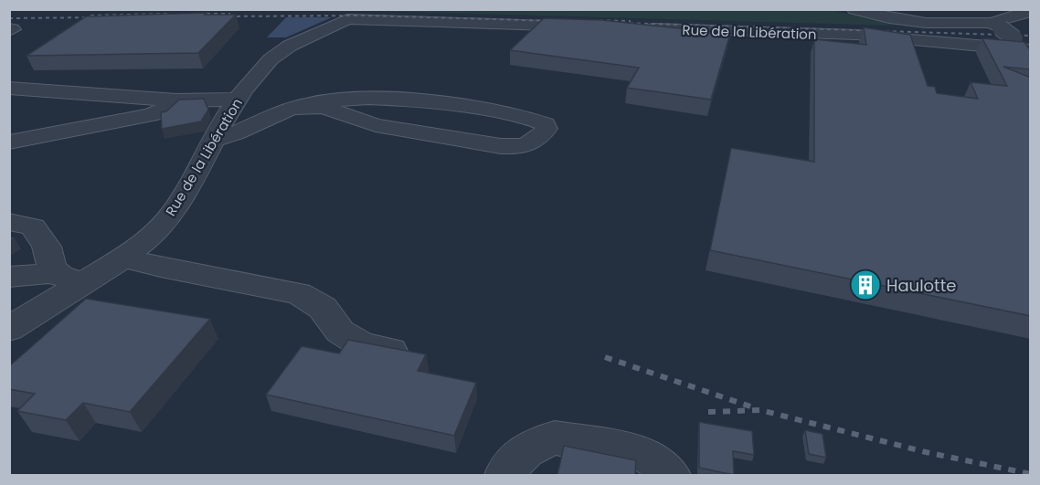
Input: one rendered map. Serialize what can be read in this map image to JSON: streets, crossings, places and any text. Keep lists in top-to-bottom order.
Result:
{
  "streets": {
    "street": ["Rue de la Libération"]
  },
  "places": {
    "building": ["Haulotte"]
  }
}
